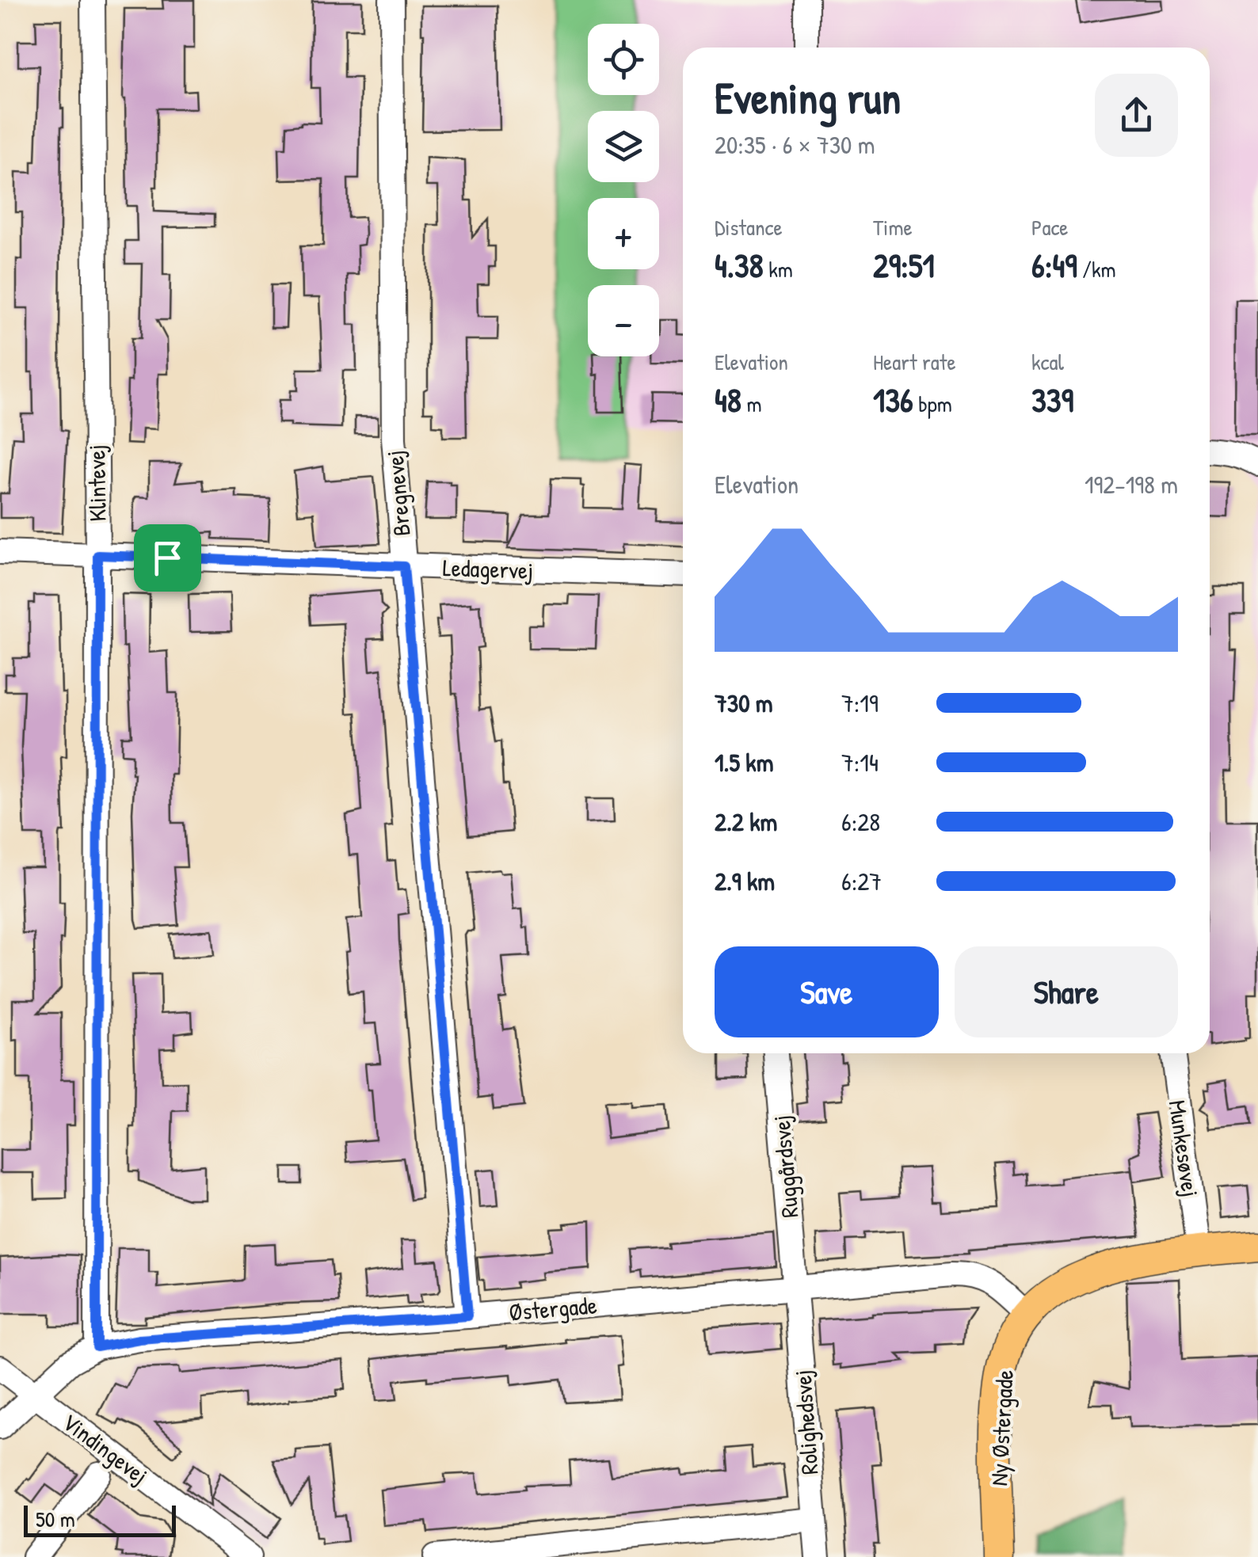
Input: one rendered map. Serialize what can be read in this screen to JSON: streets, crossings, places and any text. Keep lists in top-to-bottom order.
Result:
{
  "streets": {
    "main road": ["Ny Østergade"],
    "street": [
      "Klintevej",
      "Bregnevej",
      "Ledagervej",
      "Munkesøvej",
      "Ruggårdsvej",
      "Østergade",
      "Rolighedsvej",
      "Vindingevej"
    ]
  },
  "crossings": [
    ["Klintevej", "Ledagervej"],
    ["Klintevej", "Østergade"],
    ["Bregnevej", "Ledagervej"],
    ["Bregnevej", "Østergade"],
    ["Munkesøvej", "Ny Østergade"],
    ["Ruggårdsvej", "Østergade"],
    ["Ruggårdsvej", "Rolighedsvej"],
    ["Østergade", "Rolighedsvej"],
    ["Østergade", "Ny Østergade"],
    ["Østergade", "Vindingevej"]
  ],
  "scale_bar": "50 m",
  "page": {
    "map_buttons": ["+", "−"],
    "heading": ["Evening run", "20:35 · 6 × 730 m"],
    "stats": [
      ["Distance", "4.38 km"],
      ["Time", "29:51"],
      ["Pace", "6:49 /km"],
      ["Elevation", "48 m"],
      ["Heart rate", "136 bpm"],
      ["kcal", "339"]
    ],
    "chart": ["Elevation", "192–198 m"],
    "list": [
      {
        "name": "730 m",
        "note": "7:19"
      },
      {
        "name": "1.5 km",
        "note": "7:14"
      },
      {
        "name": "2.2 km",
        "note": "6:28"
      },
      {
        "name": "2.9 km",
        "note": "6:27"
      }
    ],
    "buttons": ["Save", "Share"],
    "scale": "50 m"
  }
}
